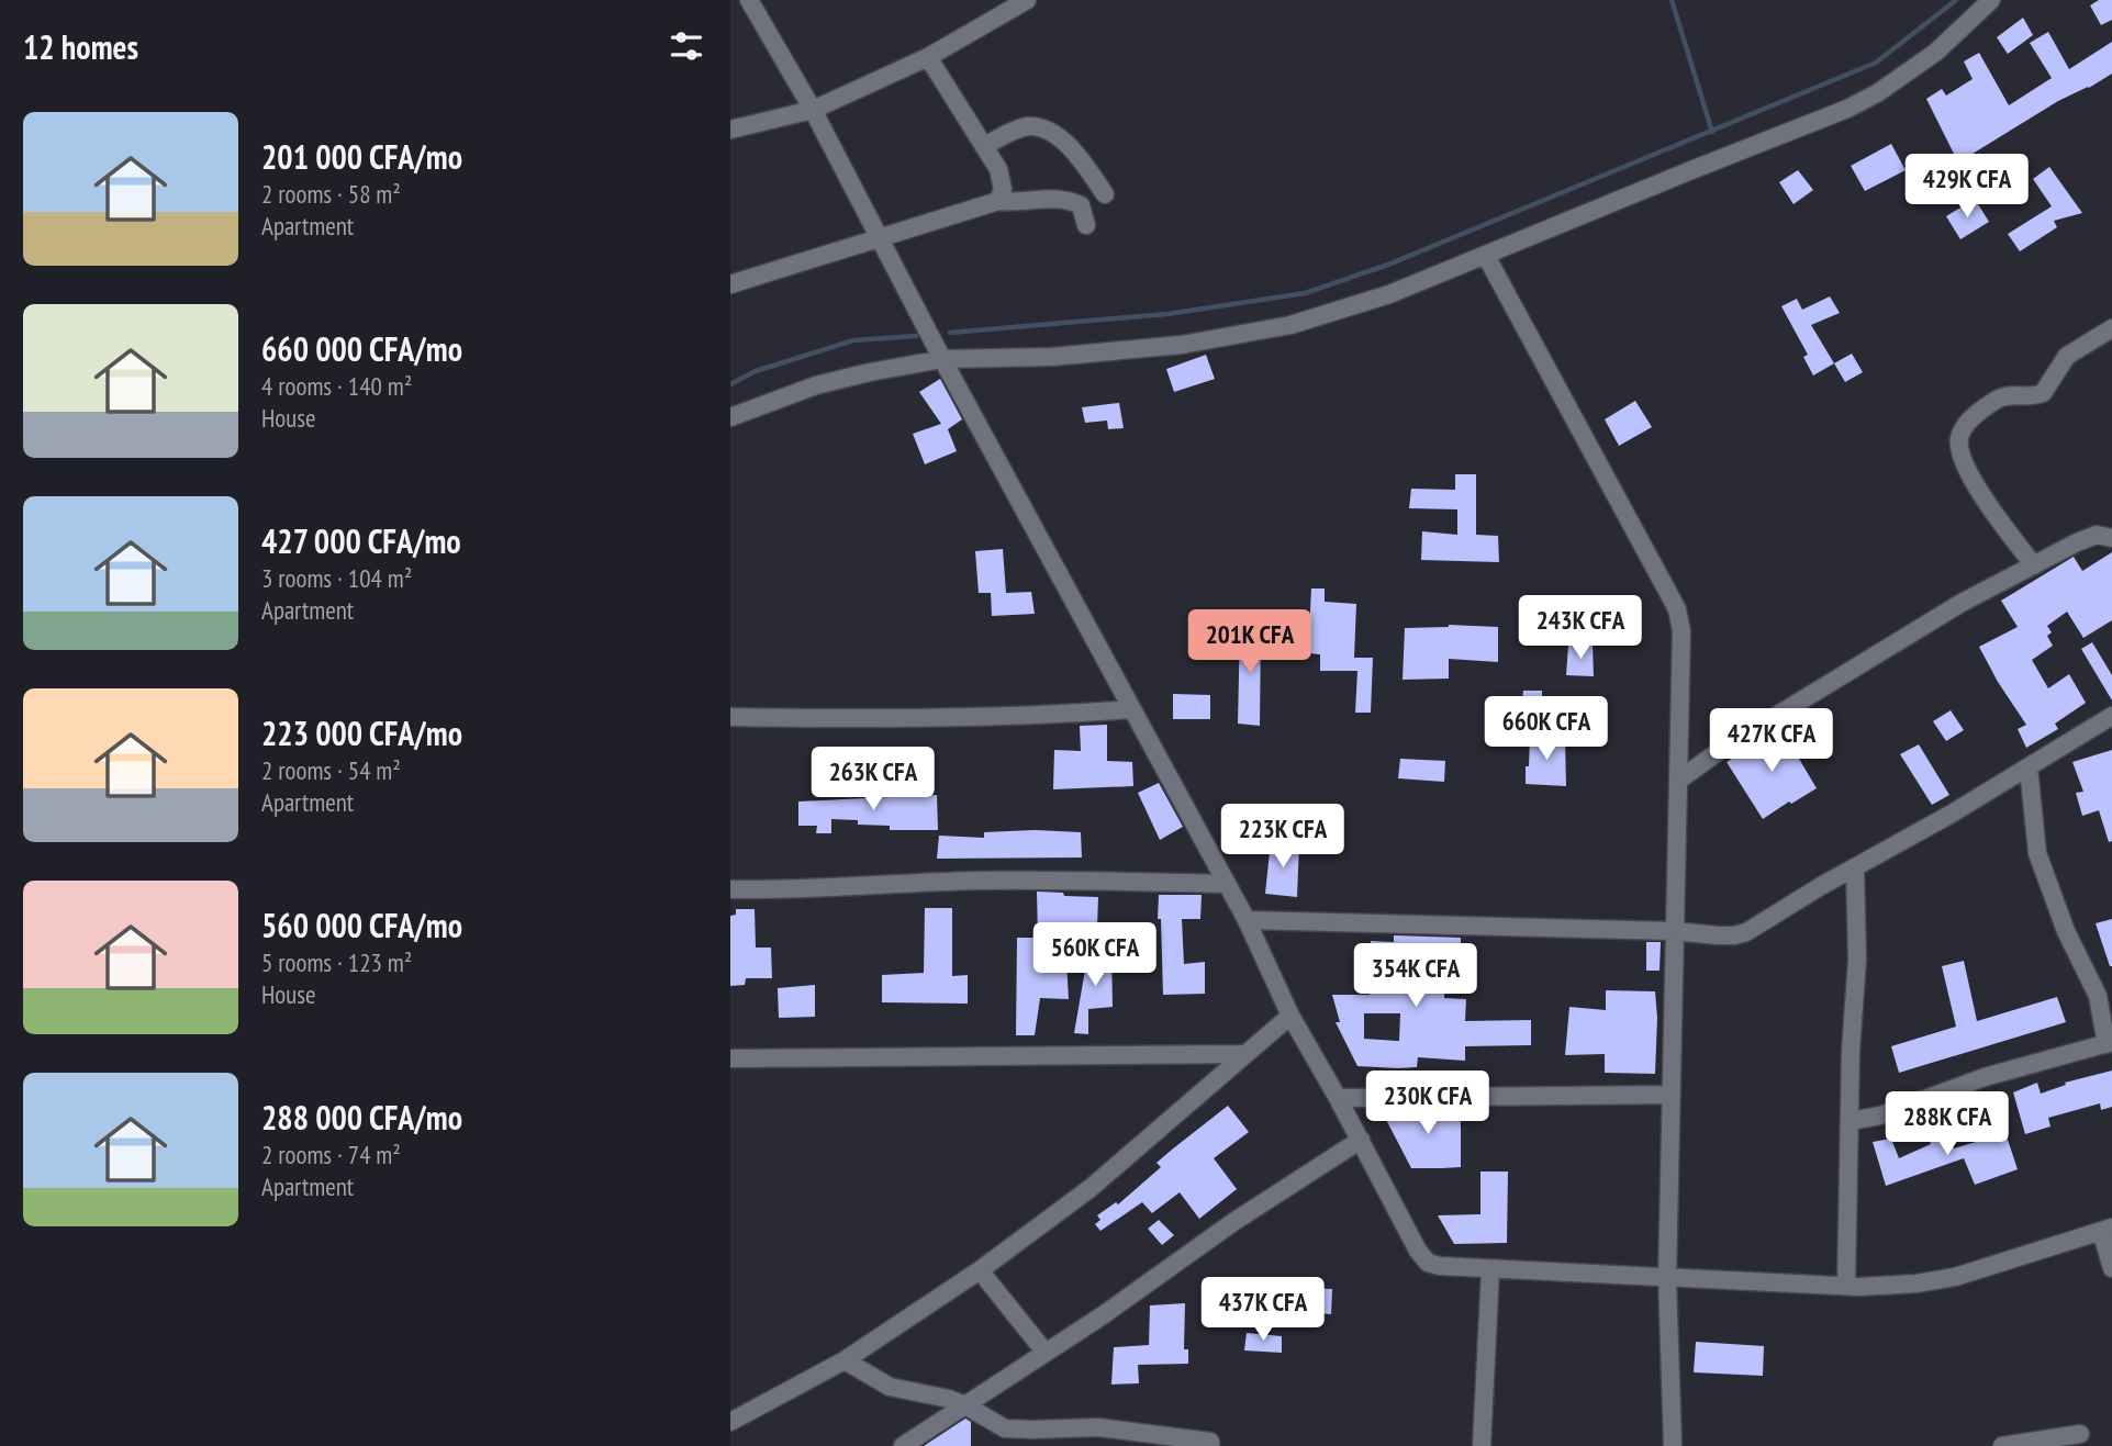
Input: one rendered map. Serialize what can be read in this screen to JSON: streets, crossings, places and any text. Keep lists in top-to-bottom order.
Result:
{
  "page": {
    "heading": "12 homes",
    "list": [
      {
        "name": "201 000 CFA/mo",
        "note": "2 rooms · 58 m² · Apartment"
      },
      {
        "name": "660 000 CFA/mo",
        "note": "4 rooms · 140 m² · House"
      },
      {
        "name": "427 000 CFA/mo",
        "note": "3 rooms · 104 m² · Apartment"
      },
      {
        "name": "223 000 CFA/mo",
        "note": "2 rooms · 54 m² · Apartment"
      },
      {
        "name": "560 000 CFA/mo",
        "note": "5 rooms · 123 m² · House"
      },
      {
        "name": "288 000 CFA/mo",
        "note": "2 rooms · 74 m² · Apartment"
      }
    ],
    "price": [
      "429K CFA",
      "243K CFA",
      "201K CFA",
      "660K CFA",
      "427K CFA",
      "263K CFA",
      "223K CFA",
      "560K CFA",
      "354K CFA",
      "230K CFA",
      "288K CFA",
      "437K CFA"
    ]
  }
}
